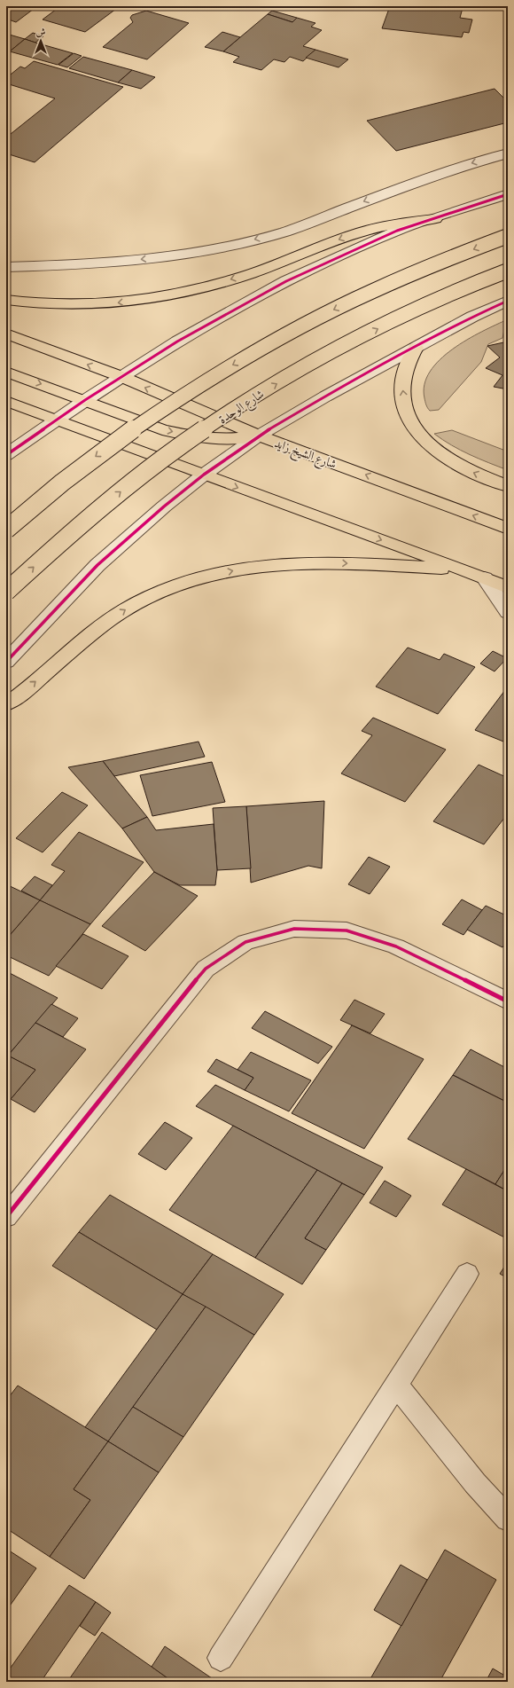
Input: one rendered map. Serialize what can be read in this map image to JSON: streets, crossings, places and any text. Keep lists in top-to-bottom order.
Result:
{
  "streets": {
    "main road": ["شارع الوحدة", "شارع الشيخ زايد"]
  },
  "north": "top"
}
